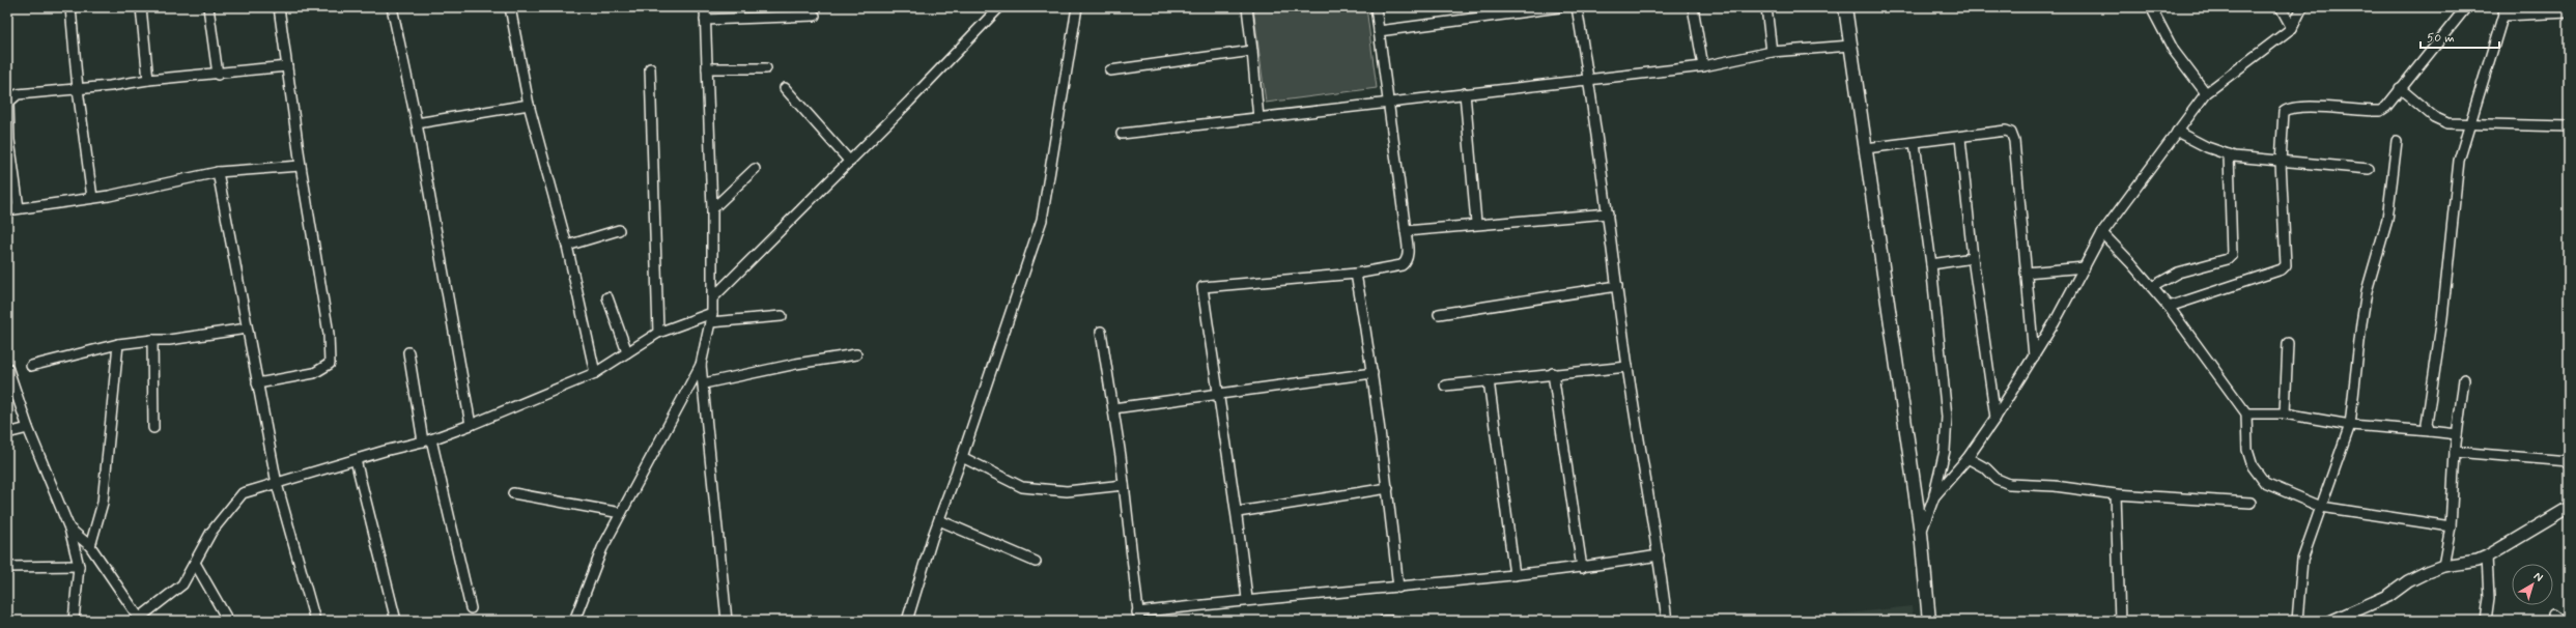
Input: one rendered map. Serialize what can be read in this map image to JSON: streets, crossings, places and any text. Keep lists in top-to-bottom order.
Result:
{
  "scale_bar": "50 m",
  "north": "top right"
}
